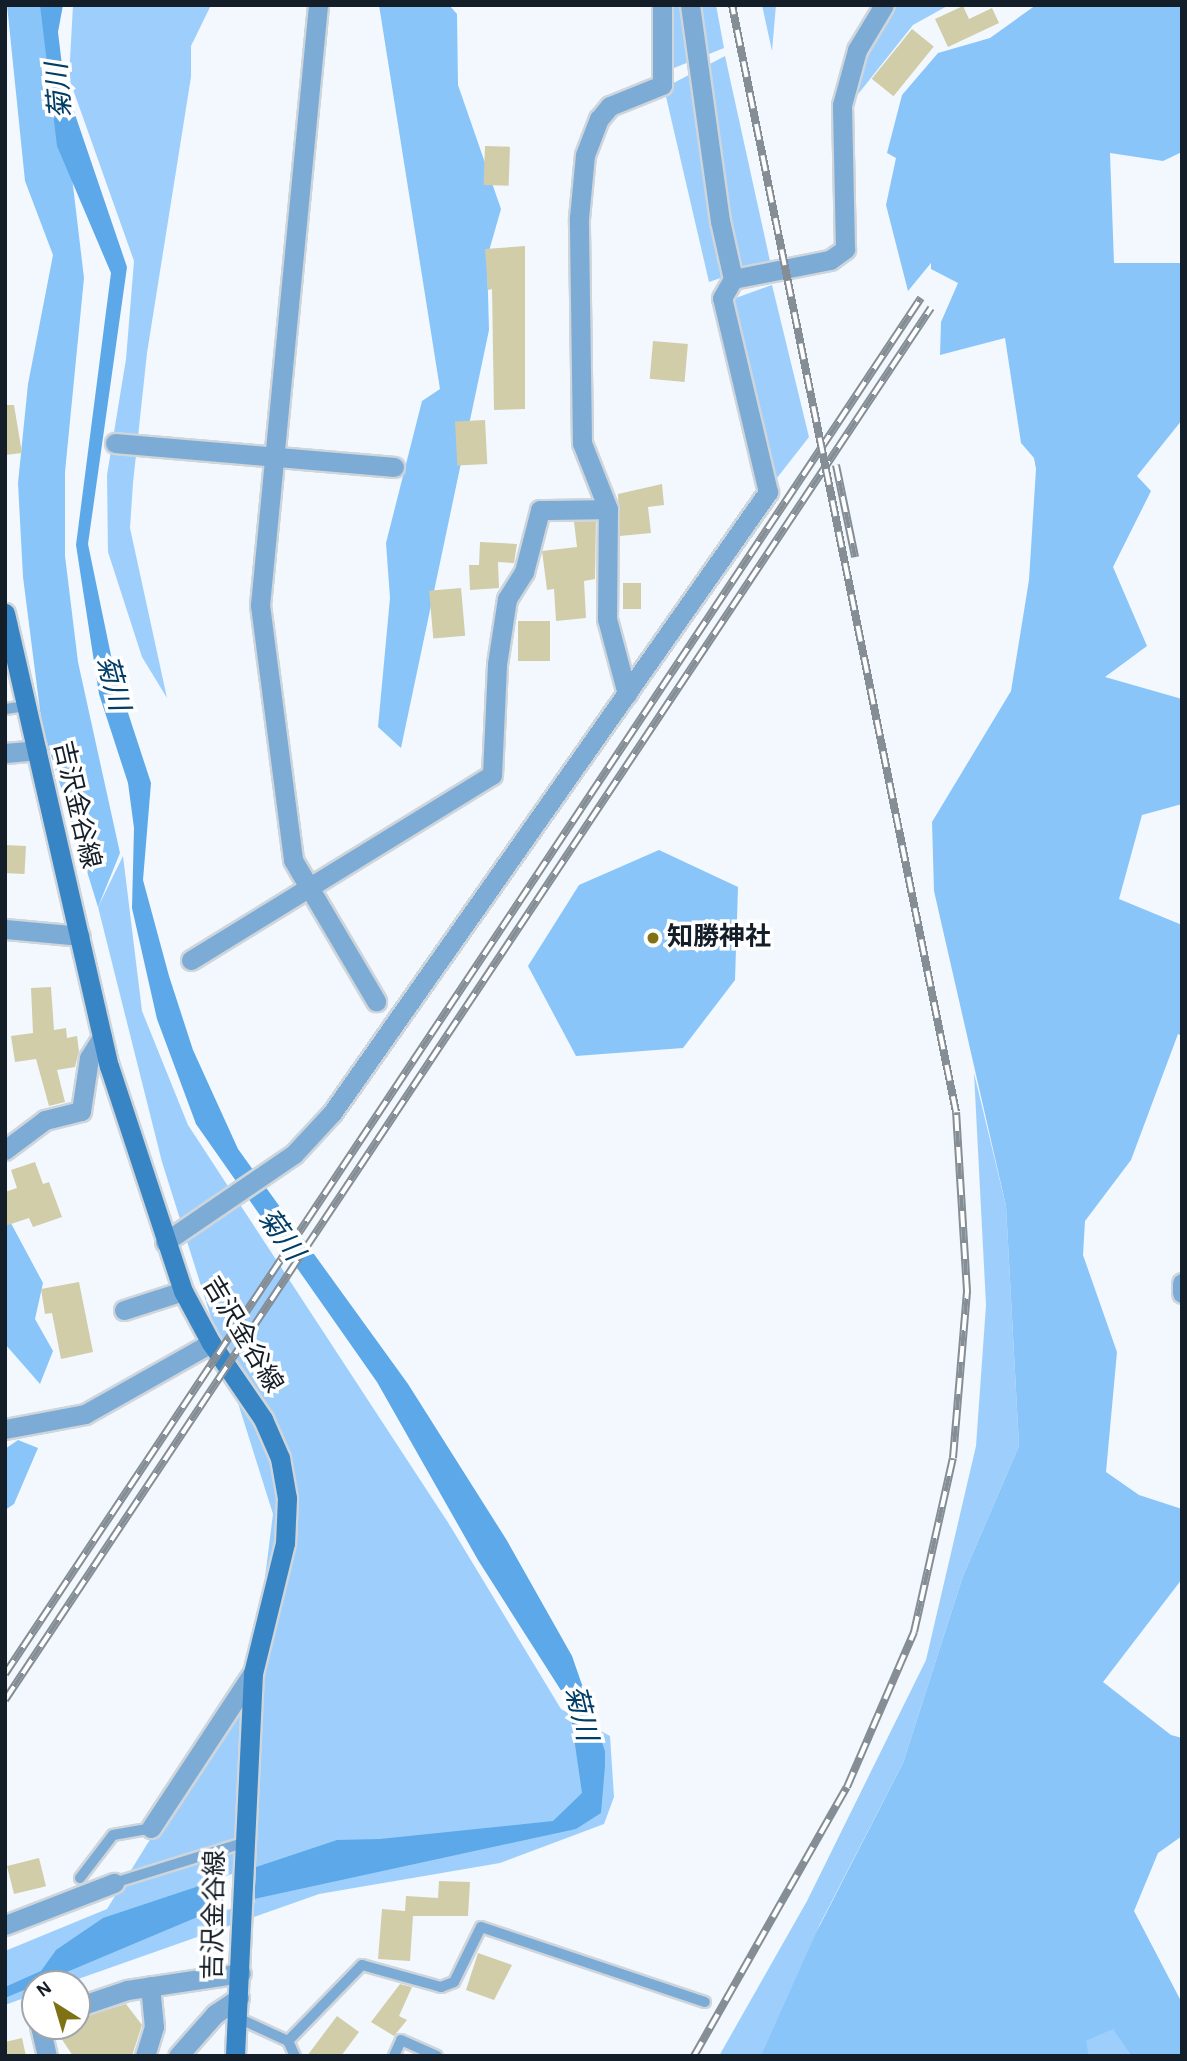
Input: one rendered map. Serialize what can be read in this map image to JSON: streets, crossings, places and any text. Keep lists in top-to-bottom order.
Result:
{
  "streets": {
    "main road": ["吉沢金谷線"]
  },
  "water": ["菊川"],
  "places": ["知勝神社"],
  "north": "top left"
}
